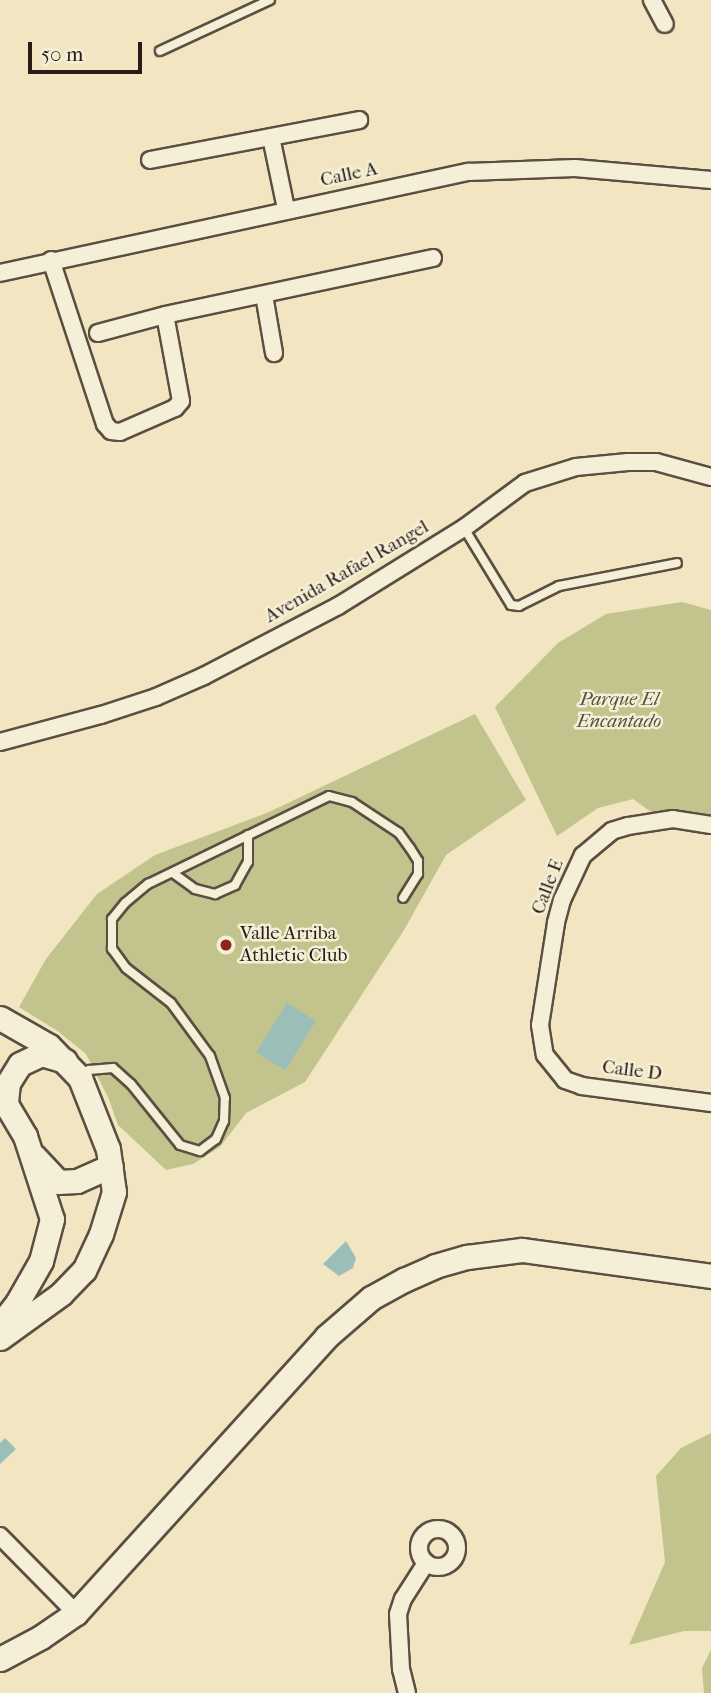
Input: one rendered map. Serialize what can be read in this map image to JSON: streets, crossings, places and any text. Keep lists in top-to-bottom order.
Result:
{
  "streets": {
    "street": [
      "Calle A",
      "Avenida Rafael Rangel",
      "Calle E",
      "Calle D"
    ]
  },
  "crossings": [
    ["Calle E", "Calle D"]
  ],
  "parks": ["Parque El Encantado"],
  "places": ["Valle Arriba Athletic Club"],
  "scale_bar": "50 m"
}
